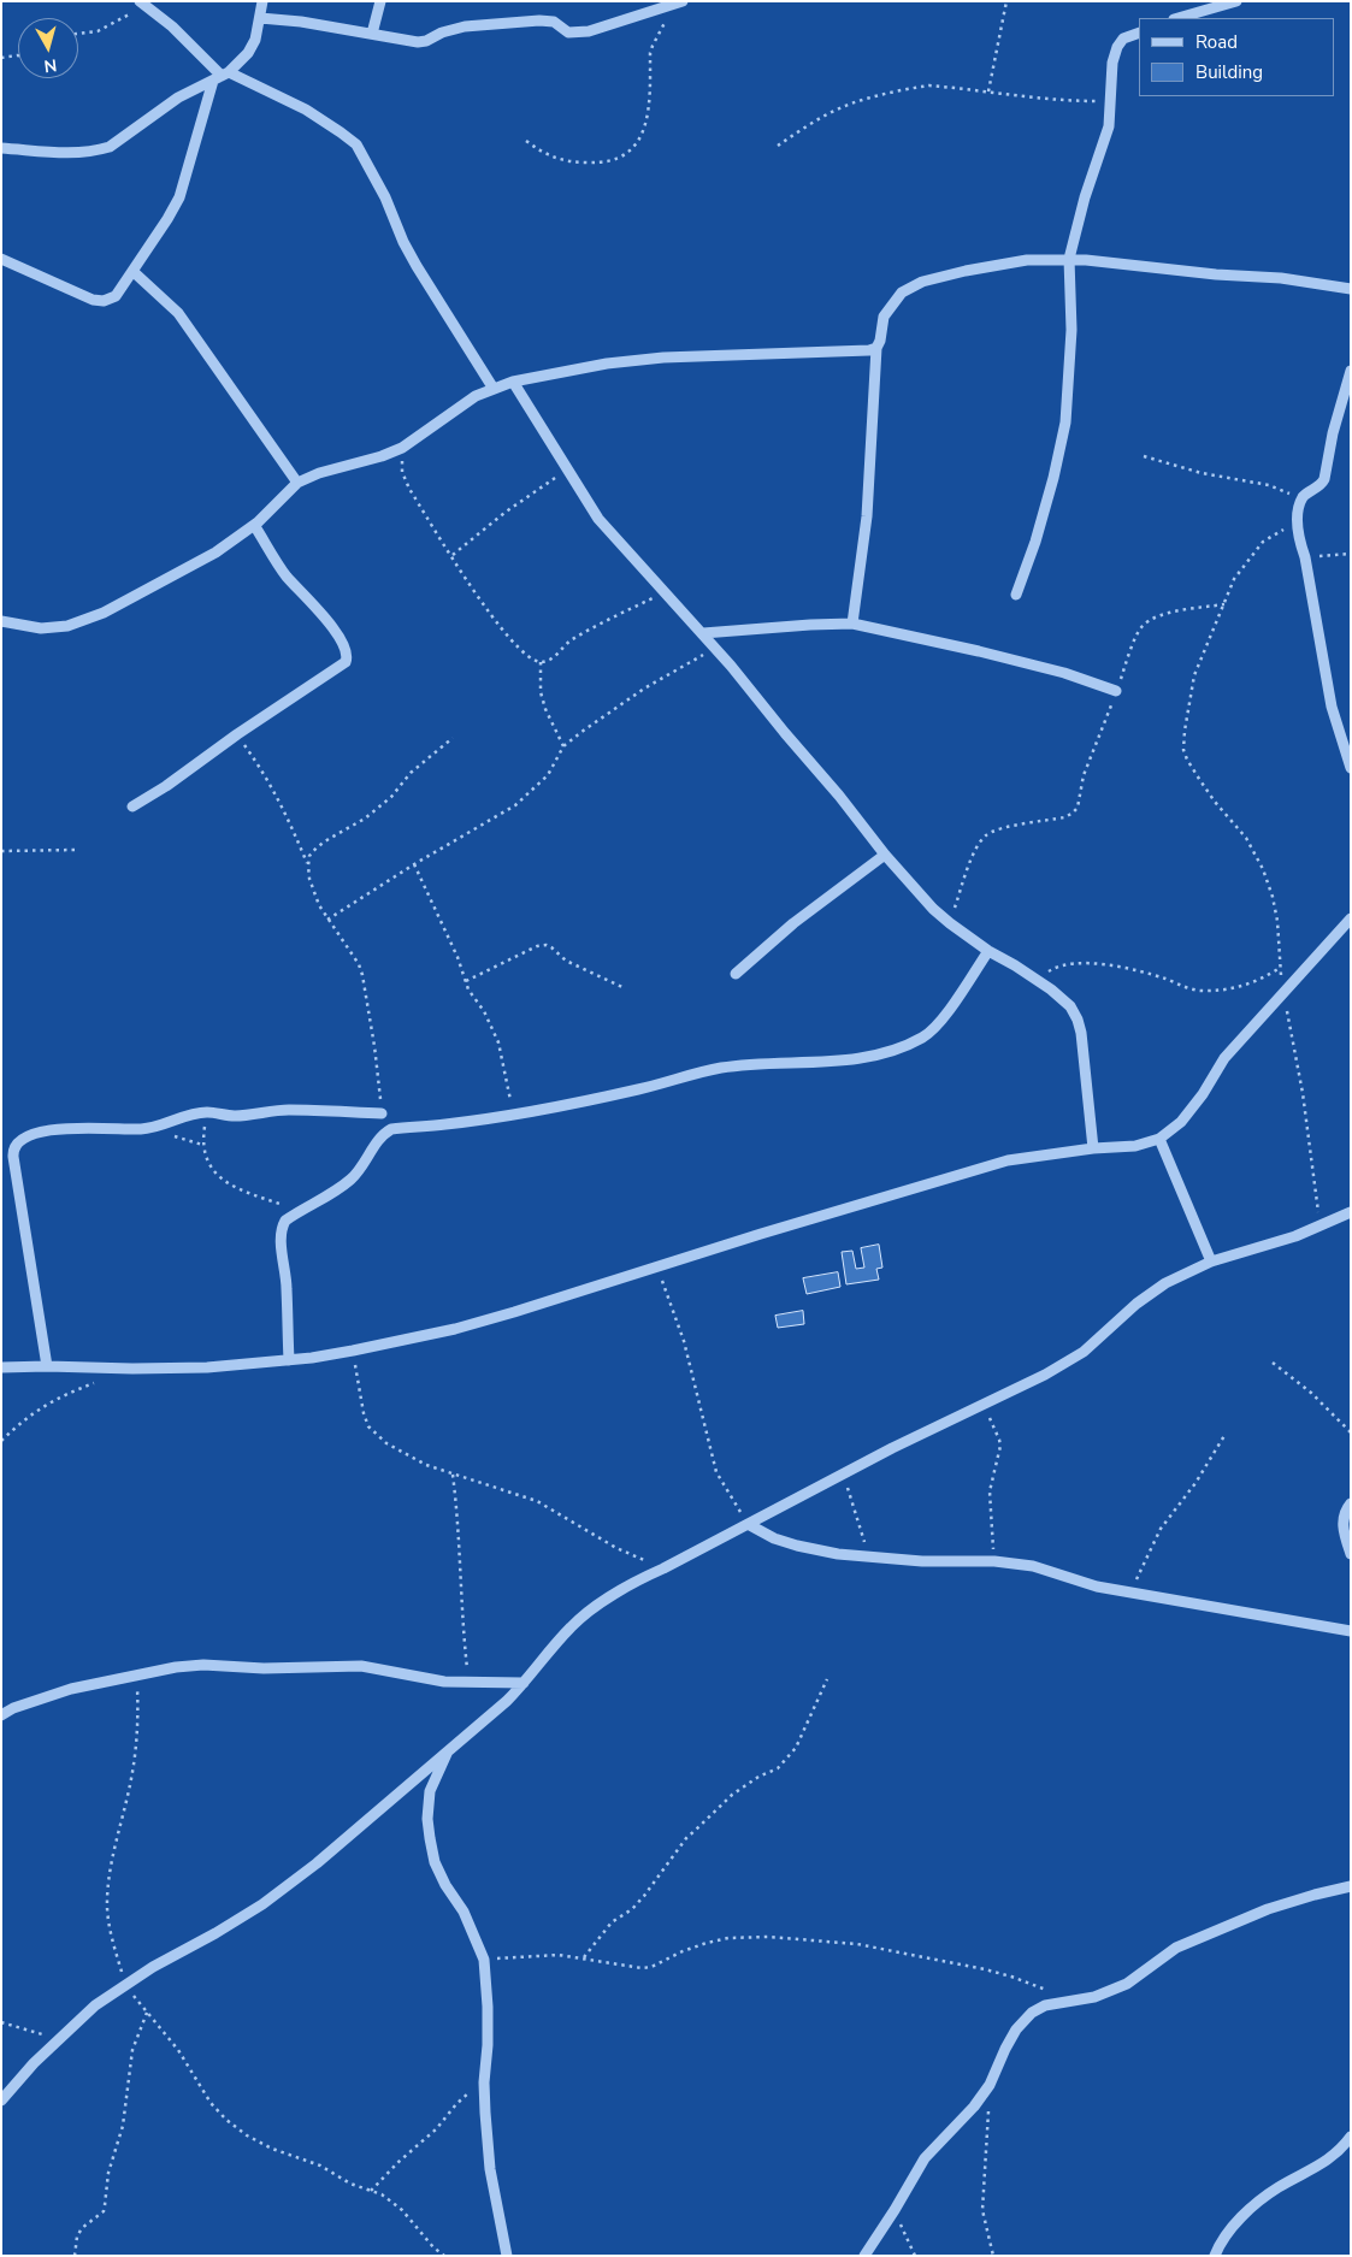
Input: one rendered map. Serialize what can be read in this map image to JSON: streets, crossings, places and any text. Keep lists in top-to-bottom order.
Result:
{
  "legend": ["Road", "Building"],
  "north": "bottom"
}
